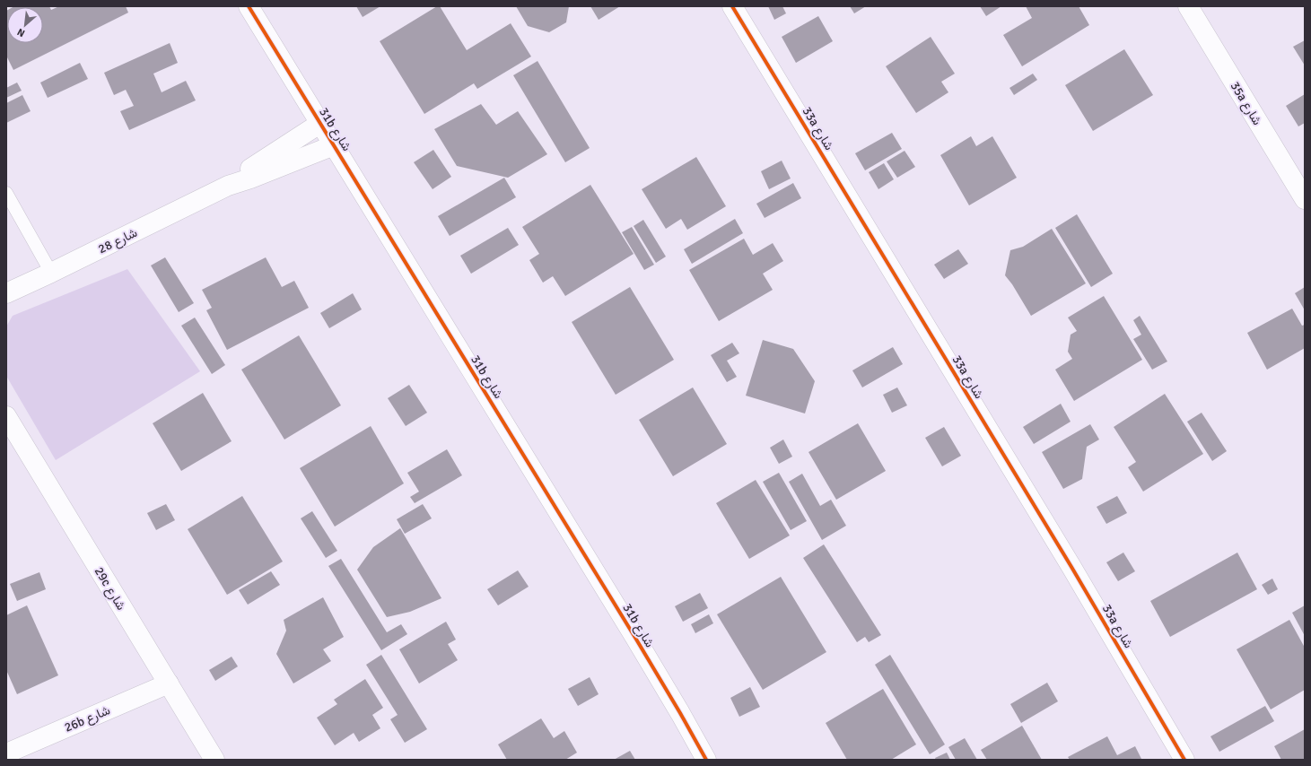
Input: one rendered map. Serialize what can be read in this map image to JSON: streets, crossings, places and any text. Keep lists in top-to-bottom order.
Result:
{
  "streets": {
    "street": [
      "35a شارع",
      "33a شارع",
      "31b شارع",
      "شارع 28",
      "29c شارع",
      "26b شارع"
    ]
  },
  "crossings": [
    ["31b شارع", "شارع 28"],
    ["29c شارع", "26b شارع"]
  ],
  "north": "bottom left"
}
